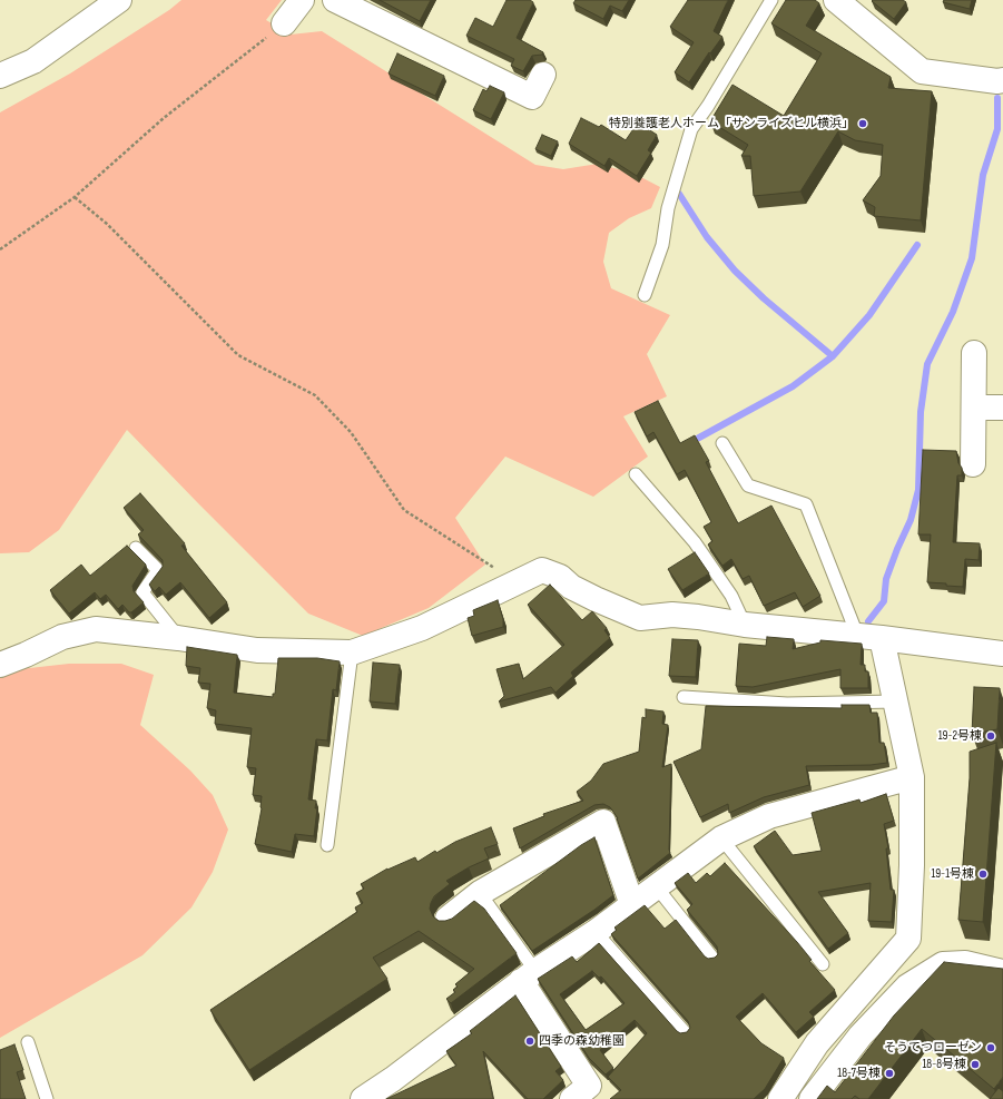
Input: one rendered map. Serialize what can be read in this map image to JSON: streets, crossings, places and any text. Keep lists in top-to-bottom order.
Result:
{
  "places": [
    "特別養護老人ホーム「サンライズヒル横浜」",
    "19-2号棟",
    "19-1号棟",
    "四季の森幼稚園",
    "そうてつローゼン",
    "18-8号棟",
    "18-7号棟"
  ]
}
